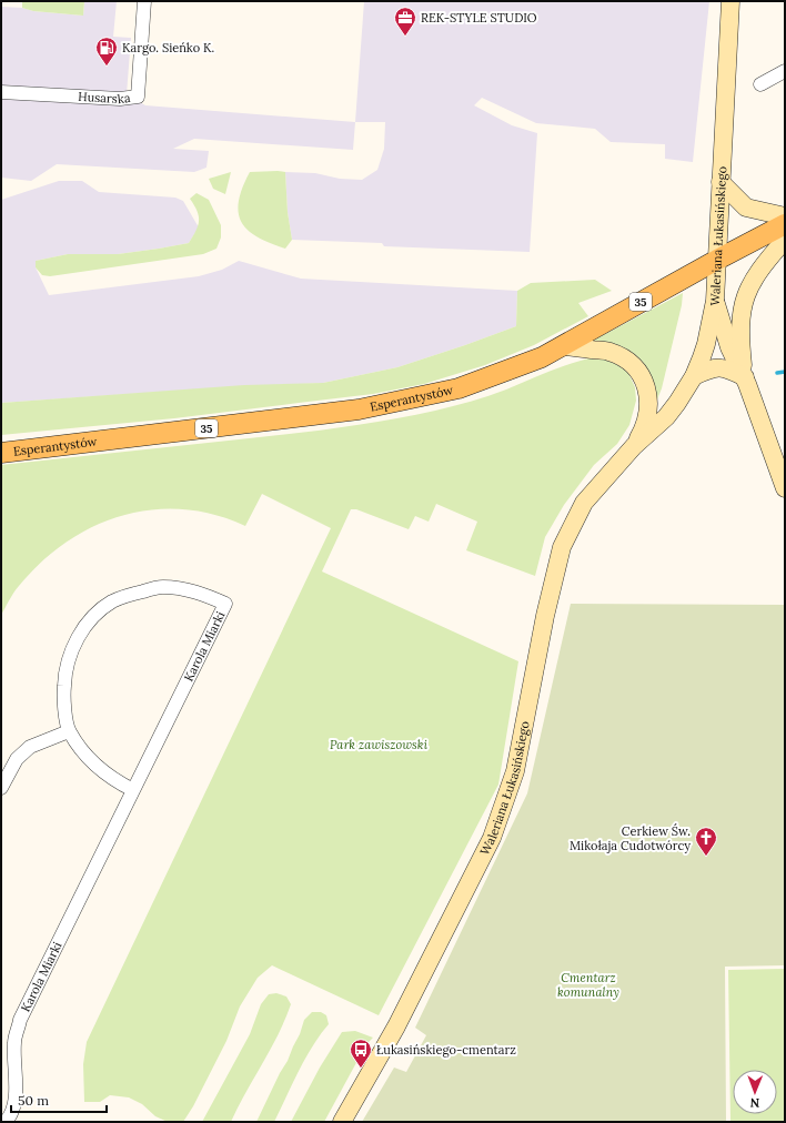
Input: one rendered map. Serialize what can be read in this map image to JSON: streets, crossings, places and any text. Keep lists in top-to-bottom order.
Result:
{
  "streets": {
    "main road": ["35", "Esperantystów"],
    "street": ["Husarska", "Waleriana Łukasińskiego", "Karola Miarki"]
  },
  "crossings": [
    ["Waleriana Łukasińskiego", "Esperantystów"]
  ],
  "parks": ["Park zawiszowski", "Cmentarz komunalny"],
  "places": {
    "office": ["REK-STYLE STUDIO"],
    "fuel station": ["Kargo. Sieńko K."],
    "church": ["Cerkiew Św. Mikołaja Cudotwórcy"],
    "bus stop": ["Łukasińskiego-cmentarz"]
  },
  "scale_bar": "50 m",
  "north": "bottom"
}
